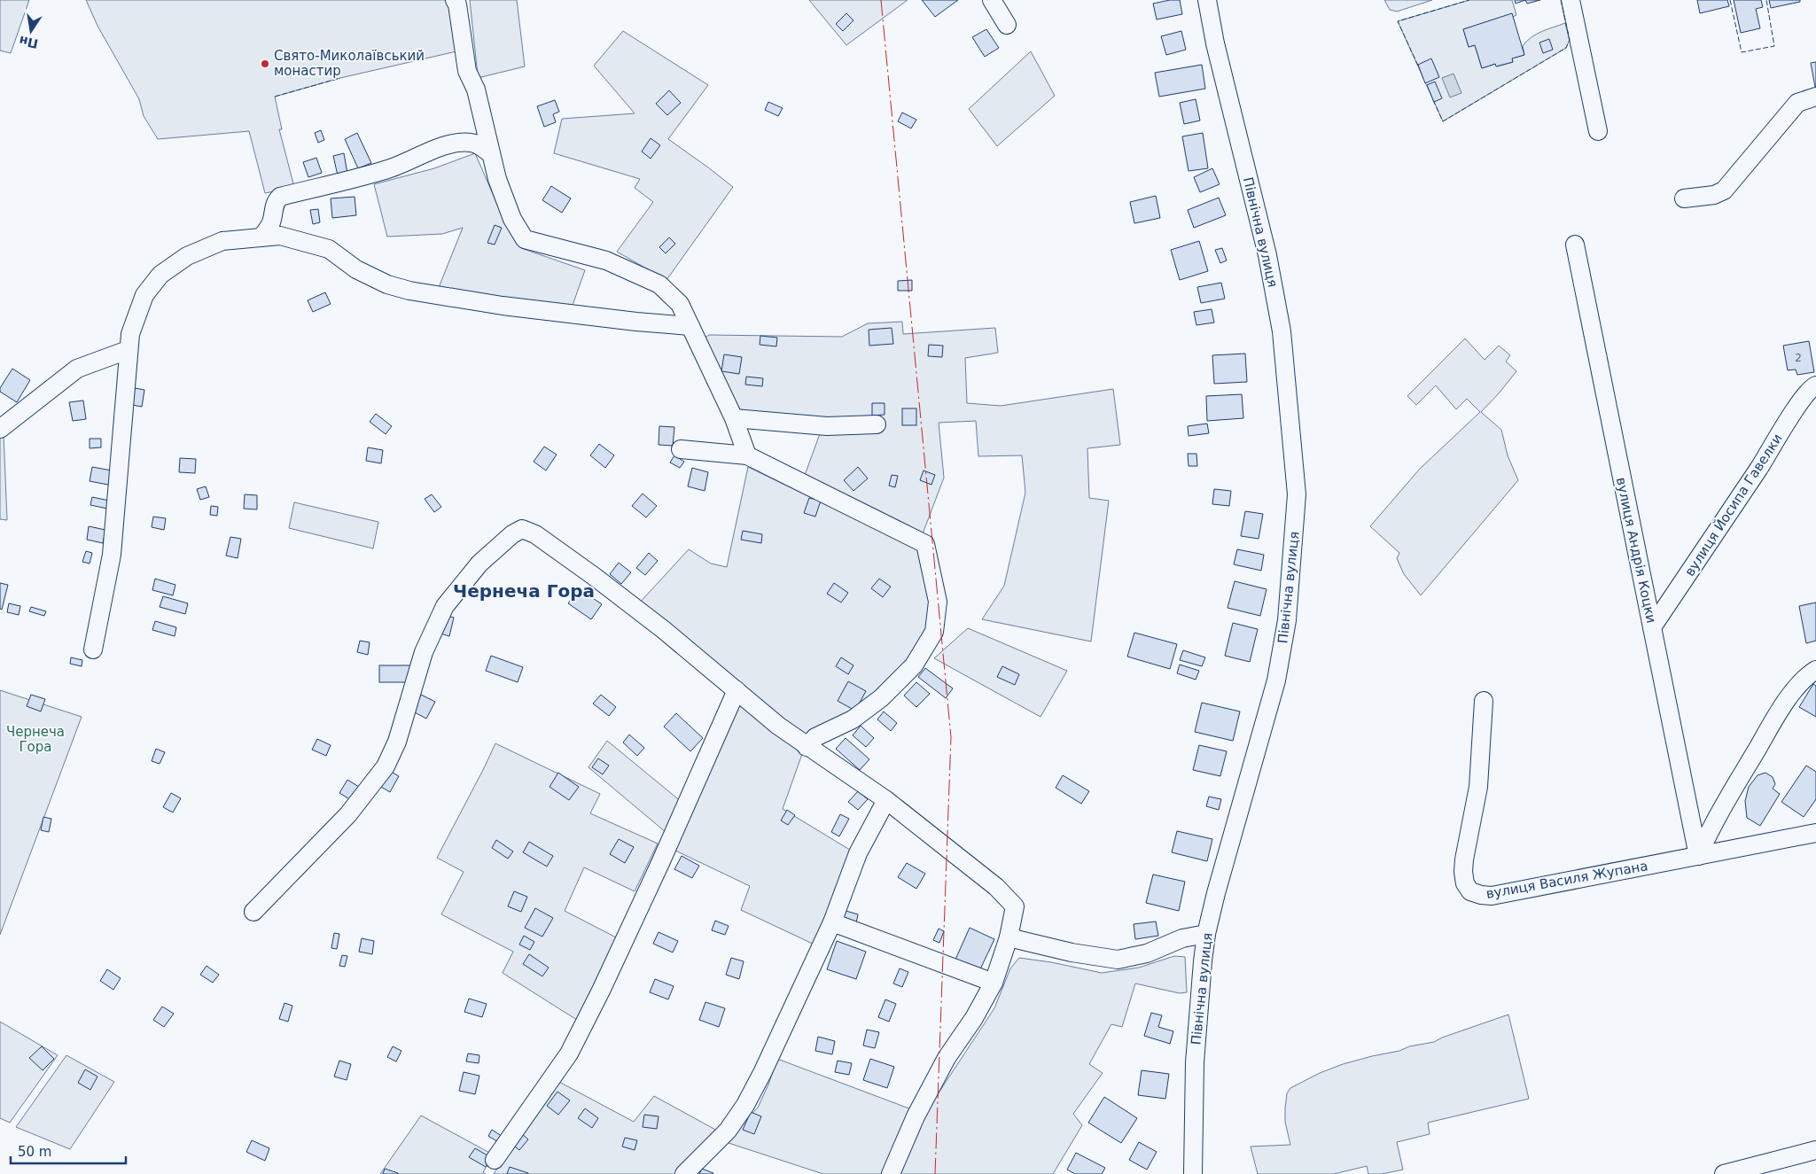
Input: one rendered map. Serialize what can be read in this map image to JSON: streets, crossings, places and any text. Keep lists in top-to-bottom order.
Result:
{
  "streets": {
    "street": [
      "Північна вулиця",
      "вулиця Йосипа Гавелки",
      "вулиця Андрія Коцки",
      "вулиця Василя Жупана"
    ]
  },
  "crossings": [
    ["вулиця Йосипа Гавелки", "вулиця Андрія Коцки"],
    ["вулиця Андрія Коцки", "вулиця Василя Жупана"]
  ],
  "districts": ["Чернеча Гора"],
  "parks": ["Чернеча Гора"],
  "places": ["Свято-Миколаївський монастир"],
  "house_numbers": ["2"],
  "scale_bar": "50 m",
  "north": "bottom"
}
